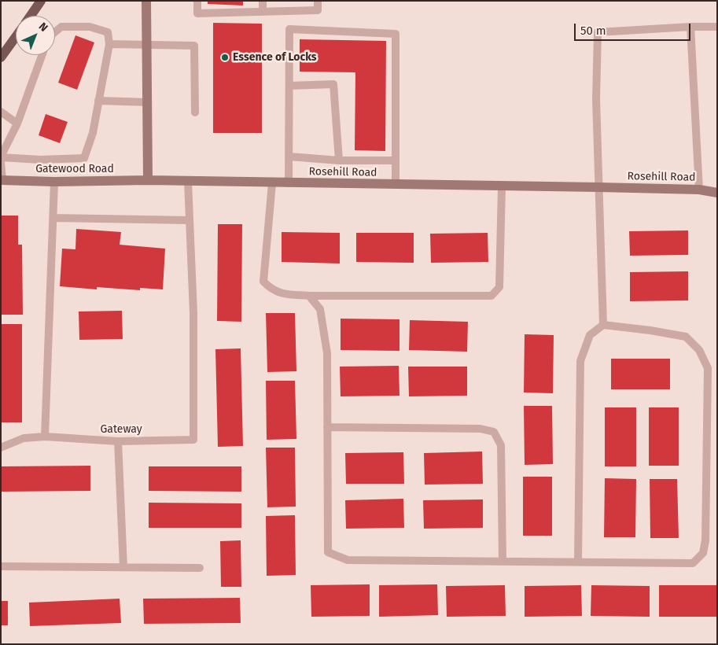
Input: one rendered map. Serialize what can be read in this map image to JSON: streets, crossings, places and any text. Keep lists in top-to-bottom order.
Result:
{
  "streets": {
    "street": ["Gatewood Road", "Rosehill Road"],
    "lane": ["Gateway"]
  },
  "crossings": [
    ["Gatewood Road", "Rosehill Road"],
    ["Rosehill Road", "Gateway"]
  ],
  "places": ["Essence of Locks"],
  "scale_bar": "50 m",
  "north": "top right"
}
